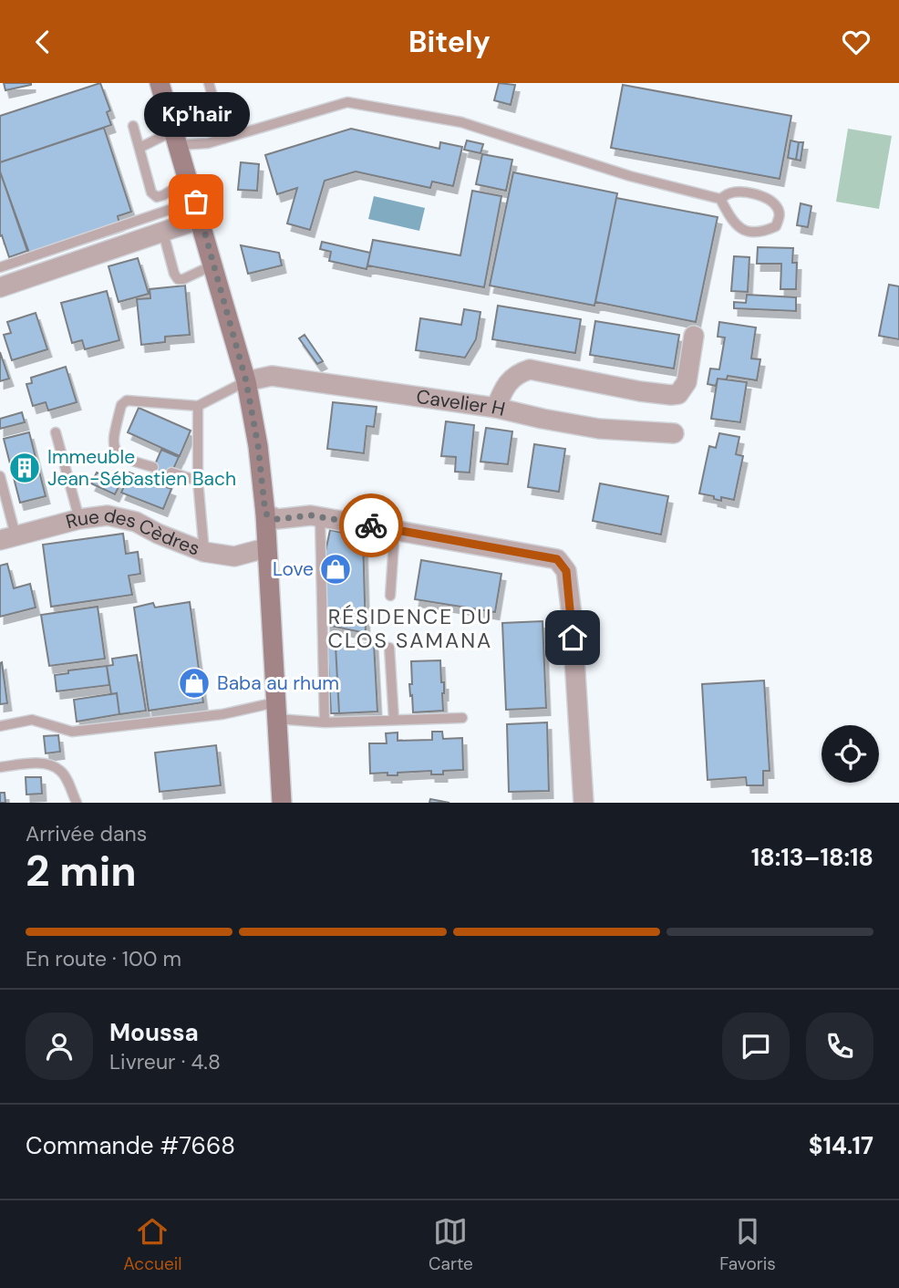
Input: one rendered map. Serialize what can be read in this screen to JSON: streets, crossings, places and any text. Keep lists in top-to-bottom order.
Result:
{
  "streets": {
    "street": ["Cavelier H", "Rue des Cèdres"]
  },
  "districts": ["RÉSIDENCE DU CLOS SAMANA"],
  "places": {
    "other": ["Kp'hair"],
    "building": ["Immeuble Jean-Sébastien Bach"],
    "shop": ["Love", "Baba au rhum"]
  },
  "page": {
    "header": "Bitely",
    "bubble": "Kp'hair",
    "heading": ["2 min", "Arrivée dans", "18:13–18:18"],
    "panel": [
      "Moussa",
      "Livreur · 4.8",
      "Commande #7668",
      "$14.17"
    ],
    "bar": "En route · 100 m",
    "tabs": ["Accueil", "Carte", "Favoris"]
  }
}
